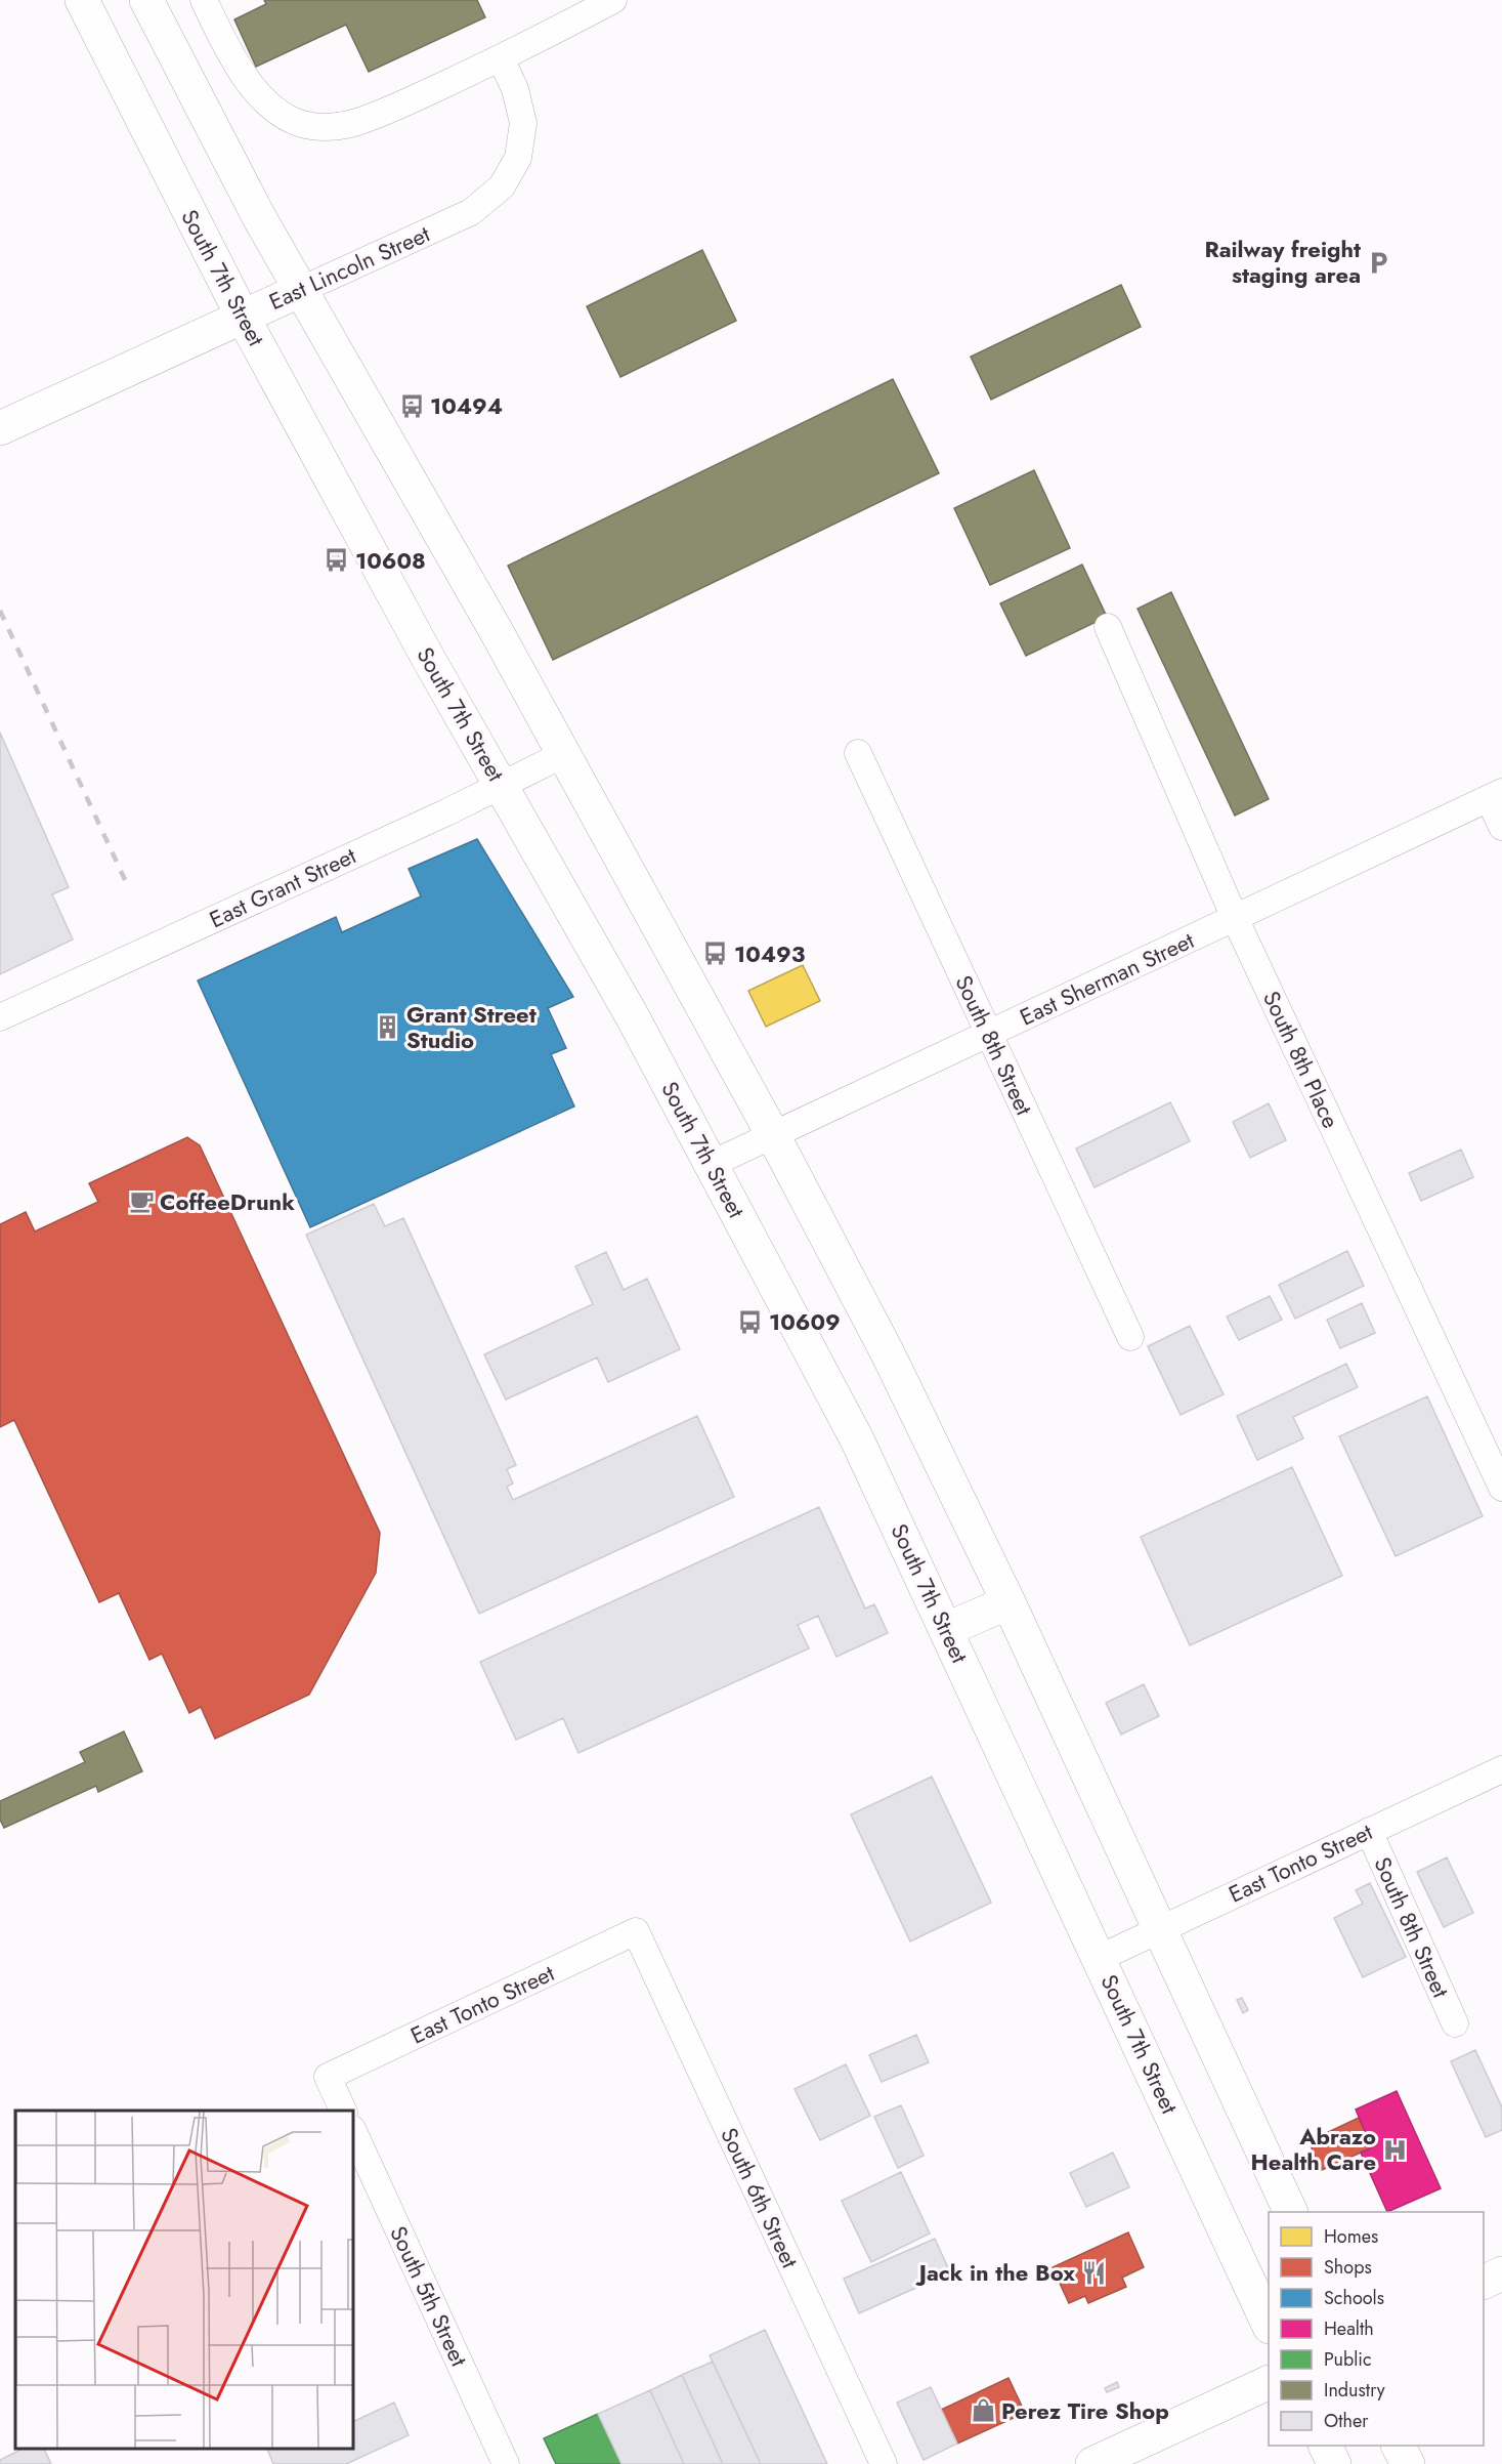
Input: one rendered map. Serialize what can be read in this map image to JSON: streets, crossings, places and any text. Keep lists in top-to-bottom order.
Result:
{
  "streets": {
    "main road": ["East Lincoln Street", "South 7th Street"],
    "street": [
      "East Grant Street",
      "East Sherman Street",
      "South 8th Street",
      "South 8th Place",
      "East Tonto Street",
      "South 6th Street",
      "South 5th Street"
    ]
  },
  "crossings": [
    ["East Lincoln Street", "South 7th Street"],
    ["South 7th Street", "East Grant Street"],
    ["South 7th Street", "East Sherman Street"],
    ["South 7th Street", "East Tonto Street"],
    ["East Sherman Street", "South 8th Street"],
    ["East Sherman Street", "South 8th Place"],
    ["South 8th Street", "East Tonto Street"],
    ["East Tonto Street", "South 6th Street"]
  ],
  "places": {
    "parking": ["Railway freight staging area"],
    "bus stop": [
      "10494",
      "10608",
      "10493",
      "10609"
    ],
    "building": ["Grant Street Studio"],
    "cafe": ["CoffeeDrunk"],
    "hospital": ["Abrazo Health Care"],
    "restaurant": ["Jack in the Box"],
    "shop": ["Perez Tire Shop"]
  },
  "legend": [
    "Homes",
    "Shops",
    "Schools",
    "Health",
    "Public",
    "Industry",
    "Other"
  ]
}
